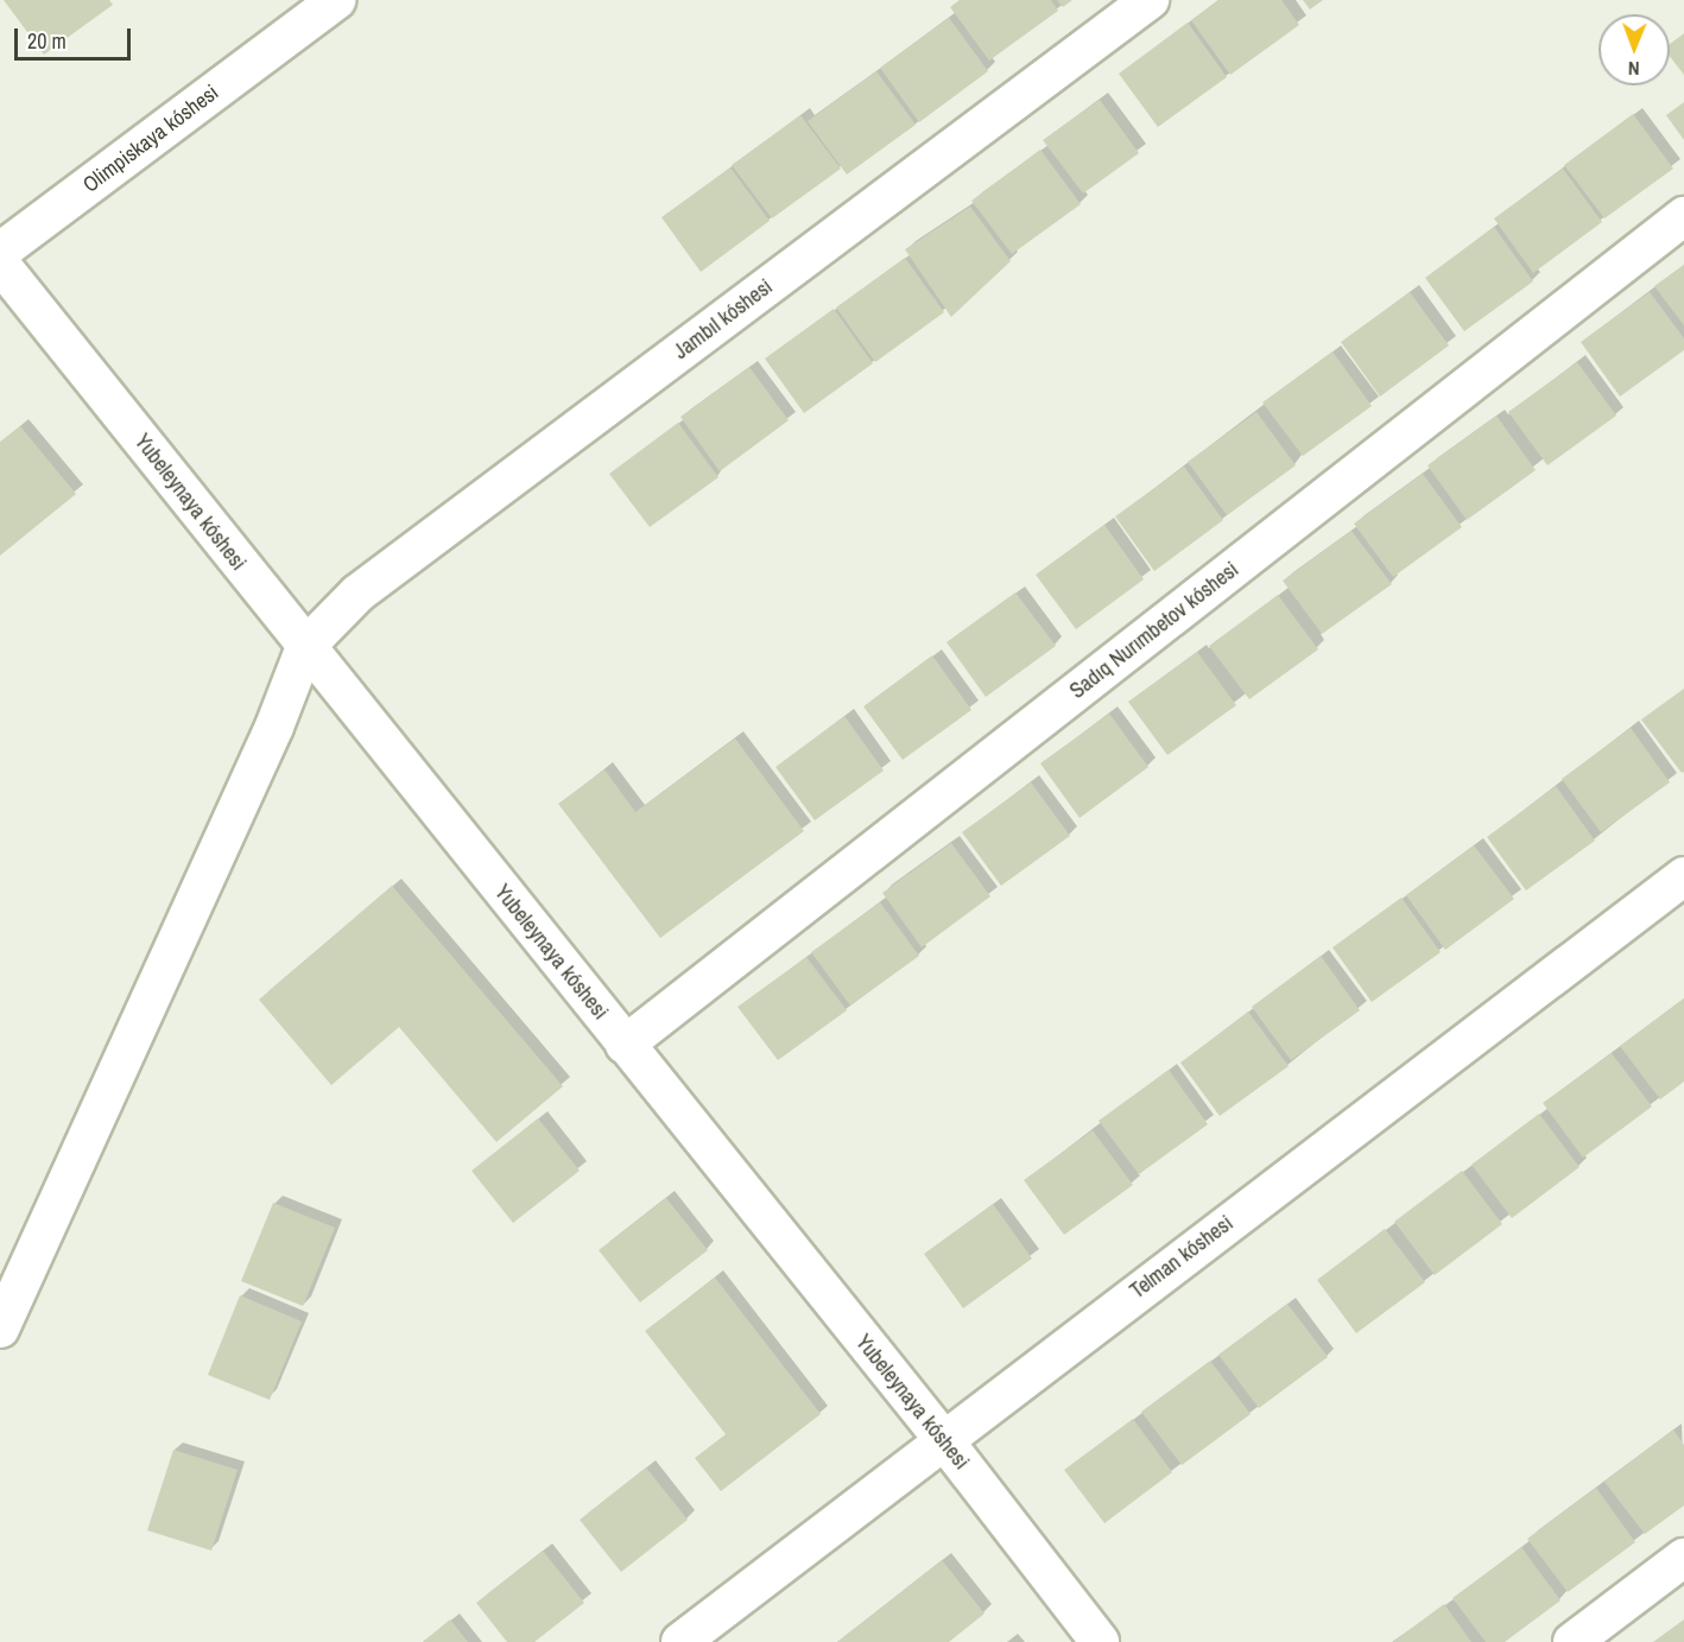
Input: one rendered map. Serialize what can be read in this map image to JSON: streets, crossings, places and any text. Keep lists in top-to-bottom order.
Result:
{
  "streets": {
    "street": [
      "Olimpiskaya kóshesi",
      "Jambıl kóshesi",
      "Yubeleynaya kóshesi",
      "Sadıq Nurımbetov kóshesi",
      "Telman kóshesi"
    ]
  },
  "crossings": [
    ["Jambıl kóshesi", "Yubeleynaya kóshesi"],
    ["Yubeleynaya kóshesi", "Sadıq Nurımbetov kóshesi"],
    ["Yubeleynaya kóshesi", "Telman kóshesi"]
  ],
  "scale_bar": "20 m",
  "north": "bottom"
}
